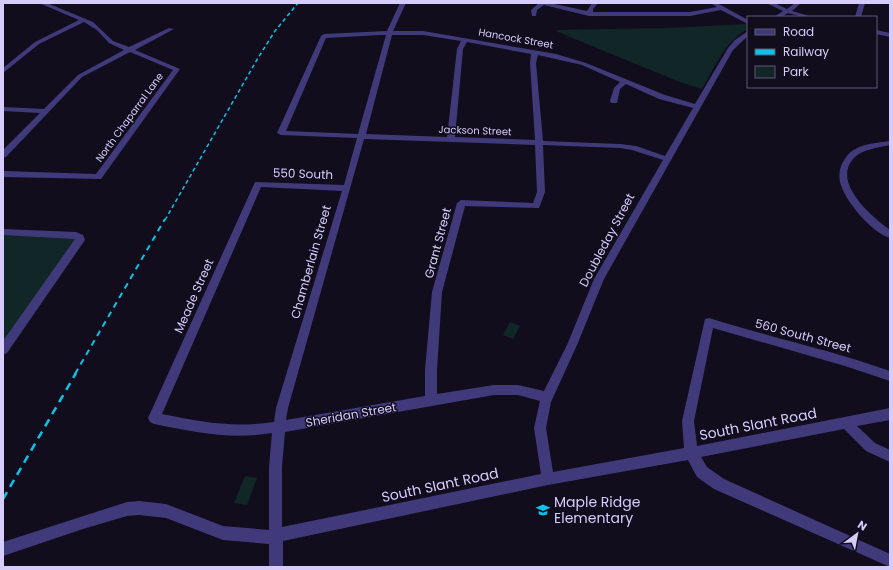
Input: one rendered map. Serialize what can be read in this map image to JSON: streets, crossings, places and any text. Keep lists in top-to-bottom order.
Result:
{
  "streets": {
    "street": [
      "Hancock Street",
      "North Chaparral Lane",
      "Jackson Street",
      "550 South",
      "Doubleday Street",
      "Grant Street",
      "Chamberlain Street",
      "Meade Street",
      "560 South Street",
      "Sheridan Street",
      "South Slant Road"
    ]
  },
  "crossings": [
    ["Hancock Street", "Jackson Street"],
    ["Hancock Street", "Doubleday Street"],
    ["Hancock Street", "Grant Street"],
    ["Hancock Street", "Chamberlain Street"],
    ["Jackson Street", "Doubleday Street"],
    ["Jackson Street", "Grant Street"],
    ["Jackson Street", "Chamberlain Street"],
    ["550 South", "Chamberlain Street"],
    ["550 South", "Meade Street"],
    ["Doubleday Street", "Sheridan Street"],
    ["Doubleday Street", "South Slant Road"],
    ["Grant Street", "Sheridan Street"],
    ["Chamberlain Street", "Sheridan Street"],
    ["Chamberlain Street", "South Slant Road"],
    ["Meade Street", "Sheridan Street"],
    ["560 South Street", "South Slant Road"]
  ],
  "places": {
    "school or university": ["Maple Ridge Elementary"]
  },
  "legend": ["Road", "Railway", "Park"],
  "north": "top right"
}
